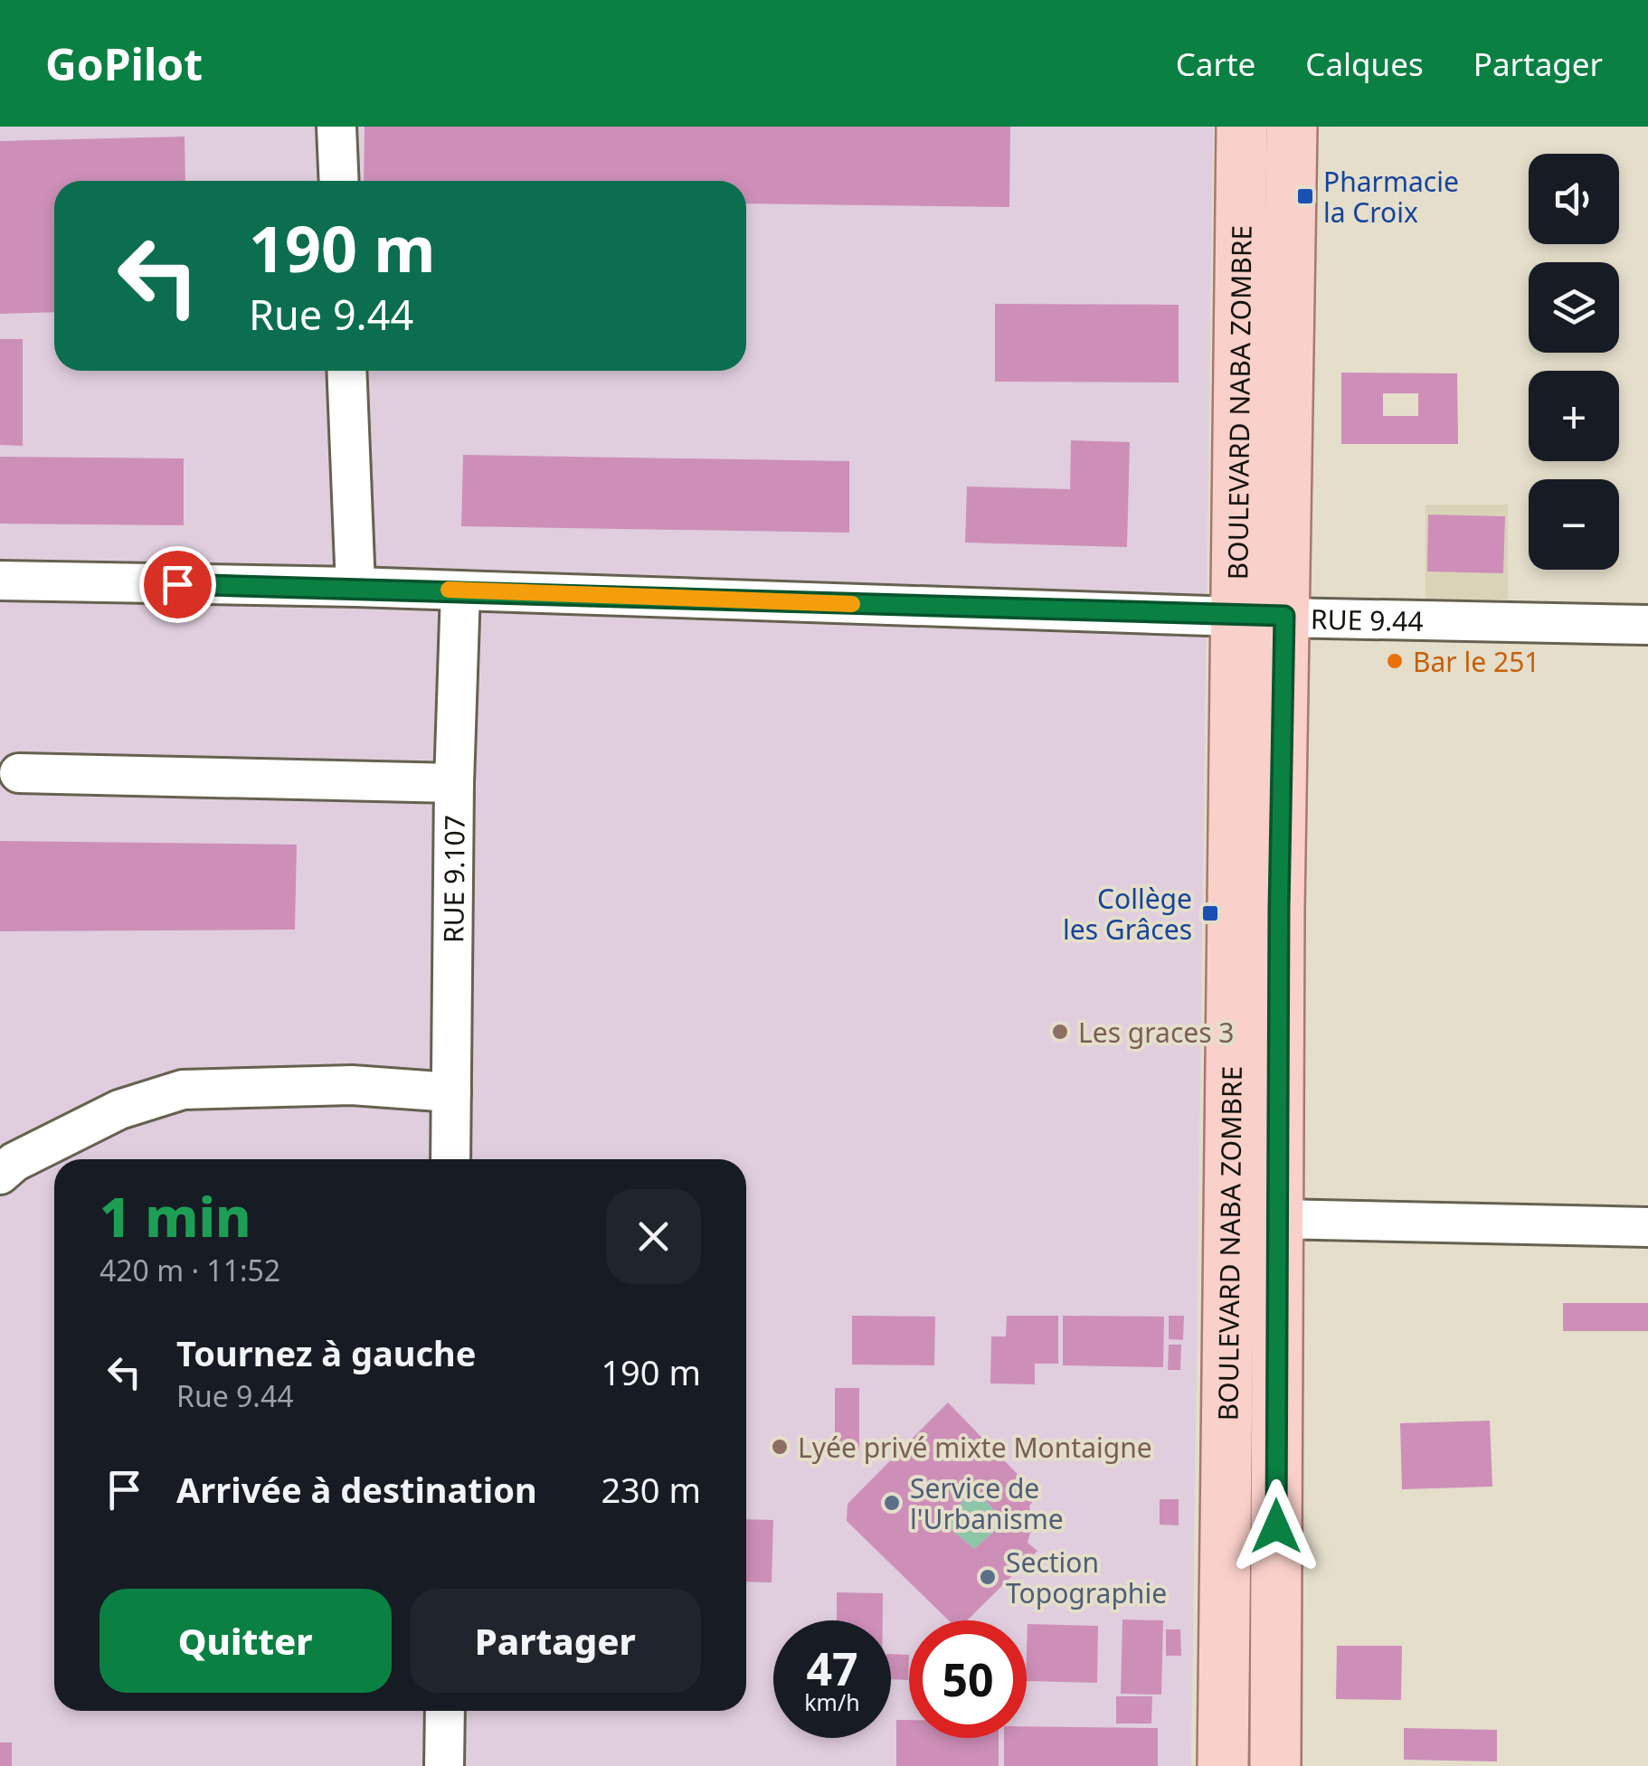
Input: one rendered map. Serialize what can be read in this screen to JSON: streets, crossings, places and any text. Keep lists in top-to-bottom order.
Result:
{
  "streets": {
    "main road": ["BOULEVARD NABA ZOMBRE"],
    "street": ["RUE 9.44", "RUE 9.107"]
  },
  "crossings": [
    ["BOULEVARD NABA ZOMBRE", "RUE 9.44"],
    ["RUE 9.44", "RUE 9.107"]
  ],
  "places": {
    "transit": ["Pharmacie la Croix", "Collège les Grâces"],
    "other": [
      "Bar le 251",
      "Les graces 3",
      "Lyée privé mixte Montaigne",
      "Service de l'Urbanisme",
      "Section Topographie"
    ]
  },
  "page": {
    "header": "GoPilot",
    "nav": ["Carte", "Calques", "Partager"],
    "map_buttons": ["+", "−"],
    "turn": ["190 m", "Rue 9.44"],
    "heading": ["1 min", "420 m · 11:52"],
    "list": [
      {
        "name": "Tournez à gauche",
        "note": "Rue 9.44",
        "value": "190 m"
      },
      {
        "name": "Arrivée à destination",
        "value": "230 m"
      }
    ],
    "buttons": ["Quitter", "Partager"],
    "speed": "47 km/h",
    "limit": "50"
  }
}
